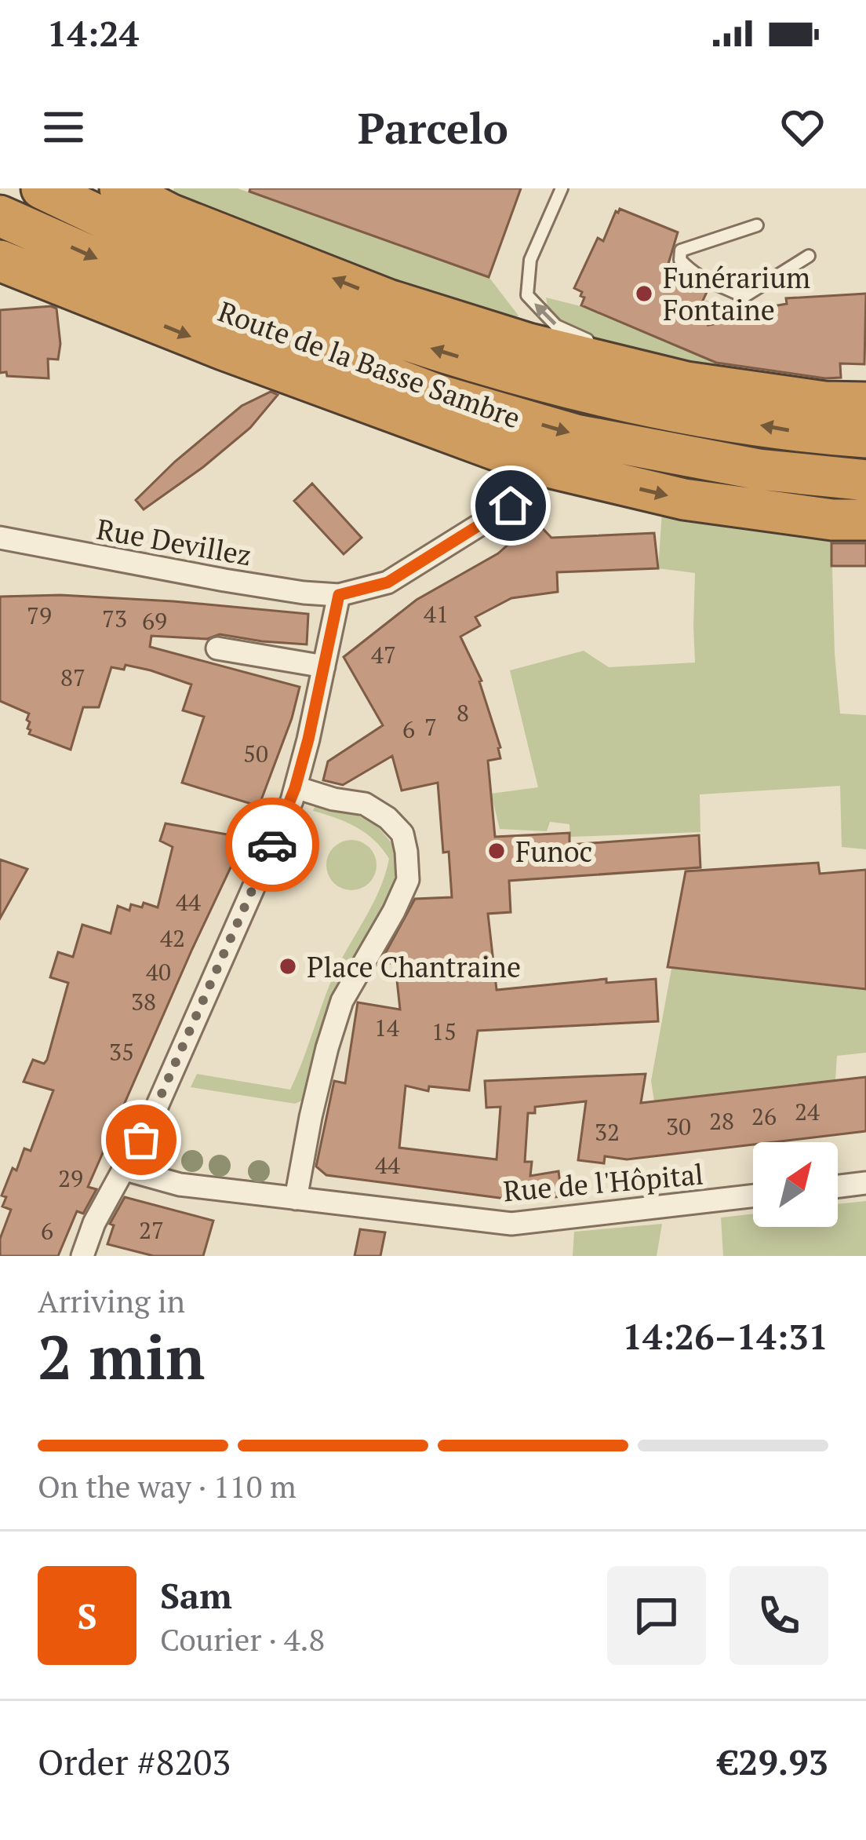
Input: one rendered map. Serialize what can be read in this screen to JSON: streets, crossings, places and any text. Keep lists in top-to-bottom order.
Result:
{
  "streets": {
    "highway": ["Route de la Basse Sambre"],
    "street": ["Rue Devillez", "Rue de l'Hôpital"]
  },
  "places": ["Funérarium Fontaine", "Funoc", "Place Chantraine"],
  "house_numbers": [
    "41",
    "79",
    "73",
    "69",
    "47",
    "87",
    "8",
    "7",
    "6",
    "50",
    "44",
    "42",
    "40",
    "38",
    "14",
    "15",
    "35",
    "24",
    "26",
    "28",
    "30",
    "32",
    "44",
    "29",
    "27",
    "6"
  ],
  "north": "top right",
  "page": {
    "status": "14:24",
    "header": "Parcelo",
    "heading": ["2 min", "Arriving in", "14:26–14:31"],
    "panel": [
      "Sam",
      "Courier · 4.8",
      "Order #8203",
      "€29.93"
    ],
    "bar": "On the way · 110 m",
    "round": "S"
  }
}
